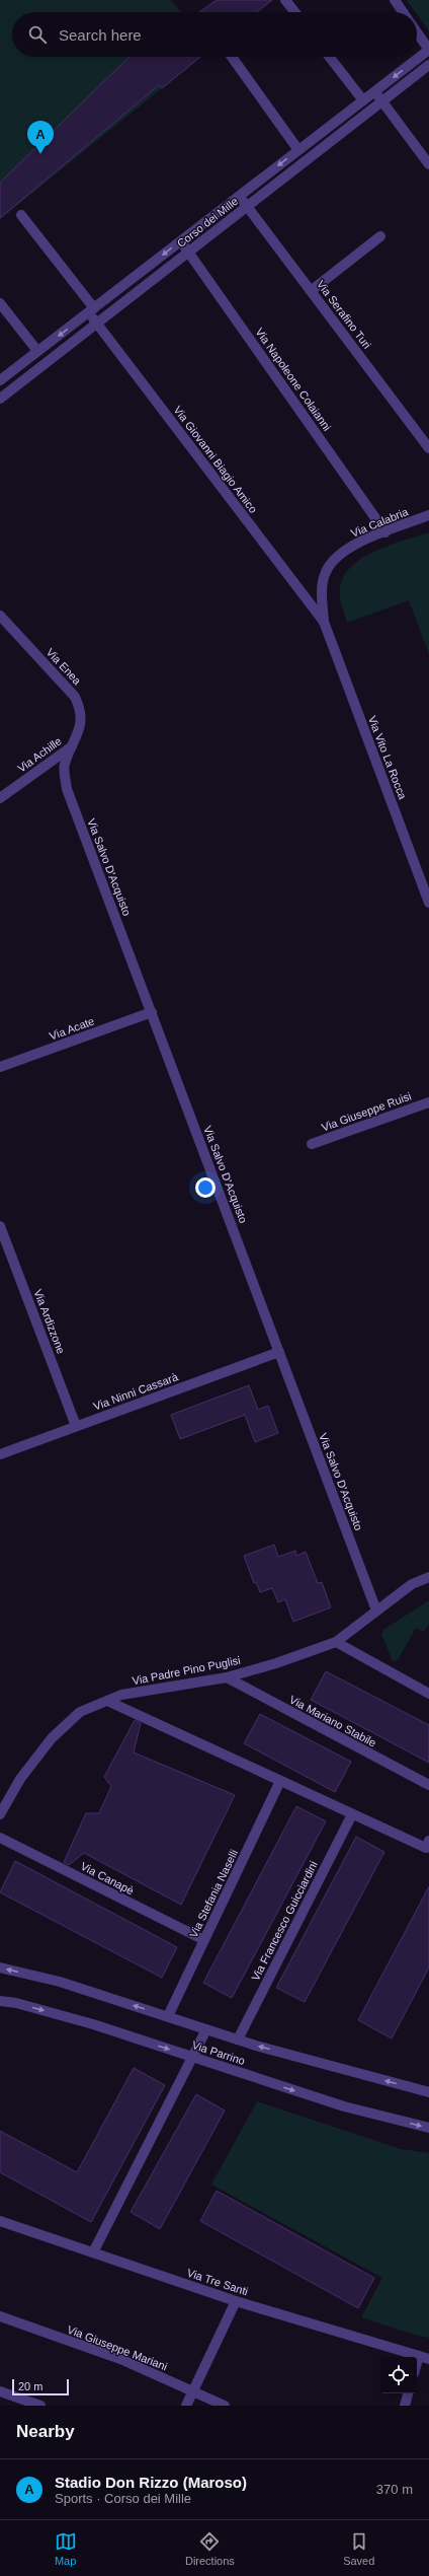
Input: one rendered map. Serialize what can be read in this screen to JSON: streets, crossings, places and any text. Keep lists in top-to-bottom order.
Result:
{
  "streets": {
    "street": [
      "Corso dei Mille",
      "Via Serafino Turi",
      "Via Napoleone Colaianni",
      "Via Giovanni Biagio Amico",
      "Via Calabria",
      "Via Enea",
      "Via Achille",
      "Via Vito La Rocca",
      "Via Salvo D'Acquisto",
      "Via Acate",
      "Via Giuseppe Ruisi",
      "Via Ardizzone",
      "Via Ninni Cassarà",
      "Via Padre Pino Puglisi",
      "Via Mariano Stabile",
      "Via Canapè",
      "Via Stefania Naselli",
      "Via Francesco Guicciardini",
      "Via Parrino",
      "Via Tre Santi",
      "Via Giuseppe Mariani"
    ]
  },
  "crossings": [
    ["Corso dei Mille", "Via Serafino Turi"],
    ["Corso dei Mille", "Via Napoleone Colaianni"],
    ["Corso dei Mille", "Via Giovanni Biagio Amico"],
    ["Via Napoleone Colaianni", "Via Calabria"],
    ["Via Giovanni Biagio Amico", "Via Calabria"],
    ["Via Giovanni Biagio Amico", "Via Vito La Rocca"],
    ["Via Calabria", "Via Vito La Rocca"],
    ["Via Enea", "Via Achille"],
    ["Via Enea", "Via Salvo D'Acquisto"],
    ["Via Achille", "Via Salvo D'Acquisto"],
    ["Via Salvo D'Acquisto", "Via Acate"],
    ["Via Salvo D'Acquisto", "Via Ninni Cassarà"],
    ["Via Salvo D'Acquisto", "Via Padre Pino Puglisi"],
    ["Via Ardizzone", "Via Ninni Cassarà"],
    ["Via Padre Pino Puglisi", "Via Mariano Stabile"],
    ["Via Canapè", "Via Stefania Naselli"],
    ["Via Stefania Naselli", "Via Parrino"],
    ["Via Francesco Guicciardini", "Via Parrino"]
  ],
  "scale_bar": "20 m",
  "page": {
    "search": "Search here",
    "pins": "A",
    "scale": "20 m",
    "heading": "Nearby",
    "list": [
      {
        "mark": "A",
        "name": "Stadio Don Rizzo (Maroso)",
        "note": "Sports · Corso dei Mille",
        "value": "370 m"
      }
    ],
    "nav": ["Map", "Directions", "Saved"]
  }
}
